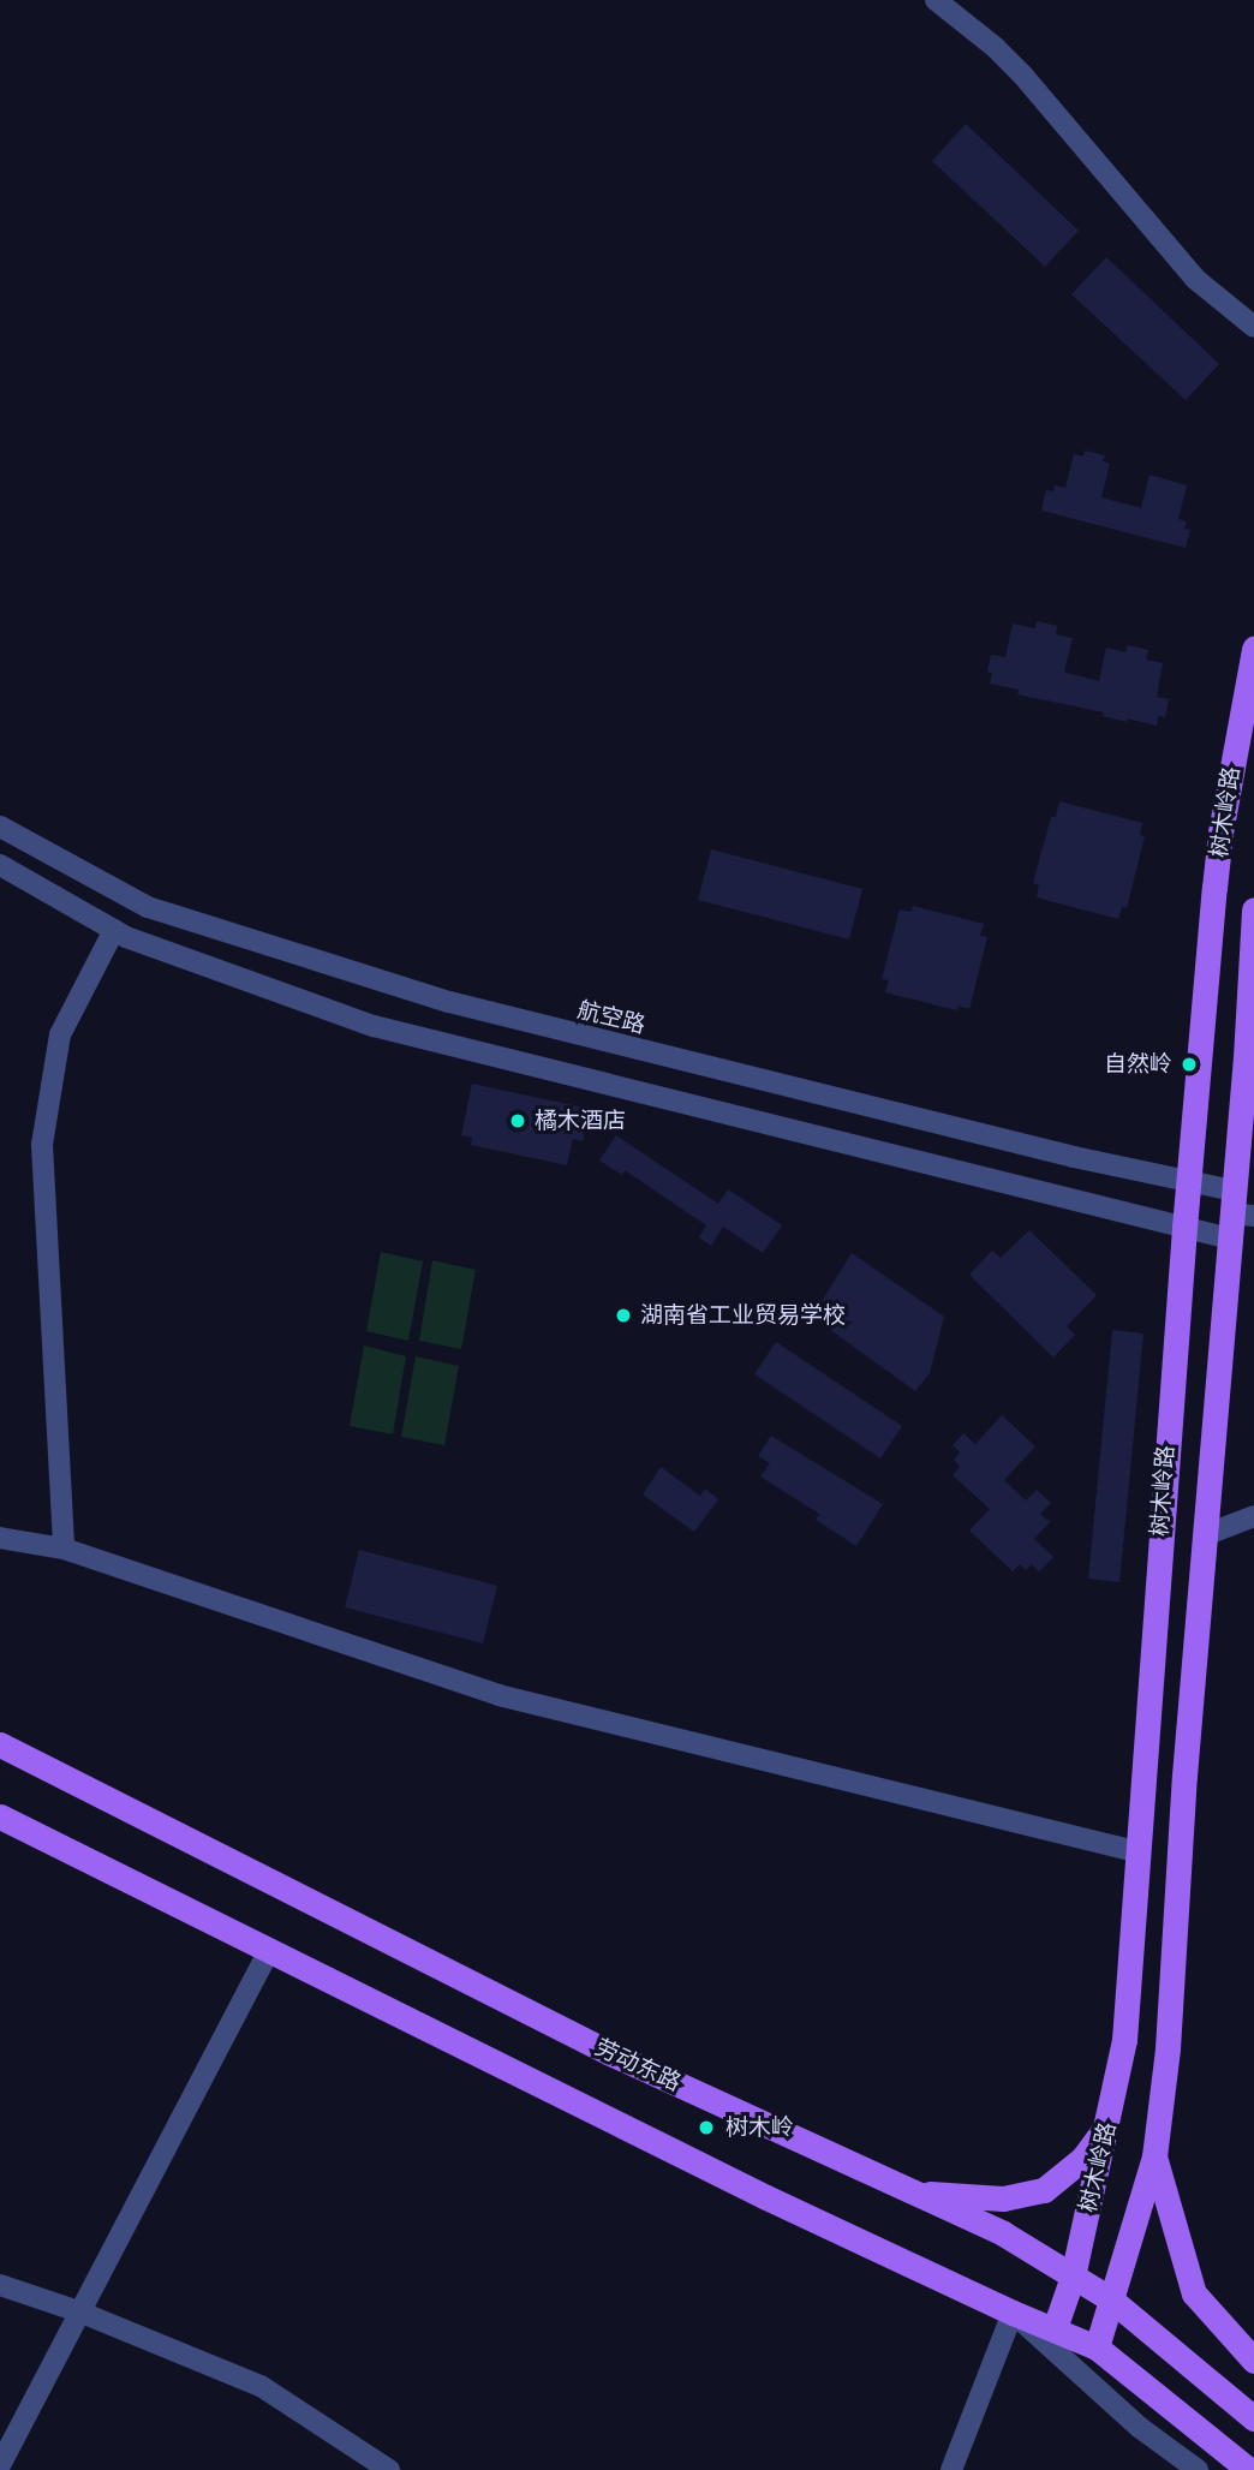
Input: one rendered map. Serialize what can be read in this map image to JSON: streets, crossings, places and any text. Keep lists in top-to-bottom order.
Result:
{
  "streets": {
    "main road": ["树木岭路", "劳动东路"],
    "street": ["航空路"]
  },
  "crossings": [
    ["树木岭路", "航空路"],
    ["树木岭路", "劳动东路"]
  ],
  "places": [
    "自然岭",
    "橘木酒店",
    "湖南省工业贸易学校",
    "树木岭"
  ]
}
